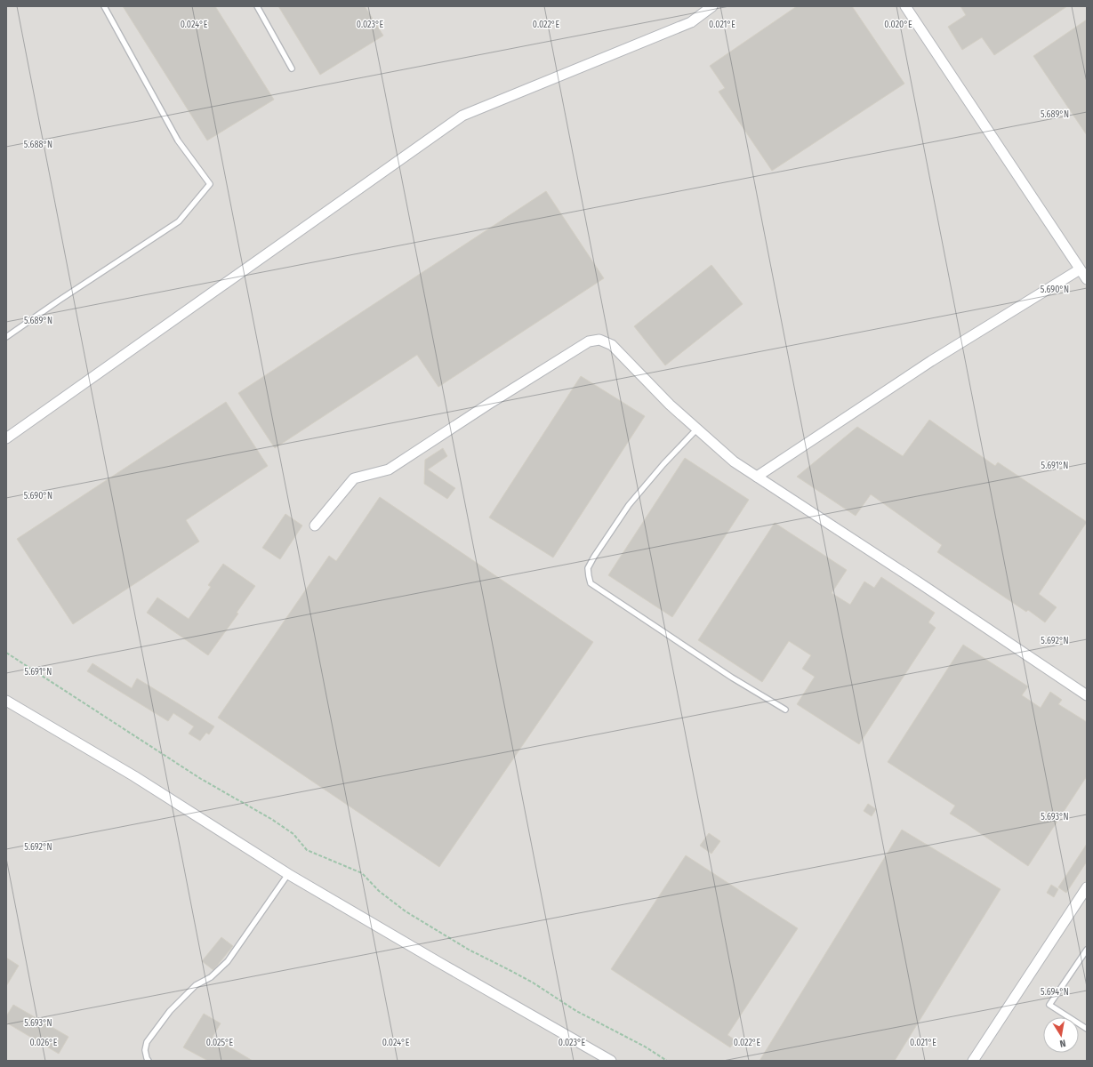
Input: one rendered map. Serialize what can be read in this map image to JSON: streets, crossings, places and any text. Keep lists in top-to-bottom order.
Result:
{
  "north": "bottom",
  "coordinates": [
    "0.024°E",
    "0.023°E",
    "0.022°E",
    "0.021°E",
    "0.020°E",
    "5.689°N",
    "5.688°N",
    "5.690°N",
    "5.691°N",
    "5.692°N",
    "5.693°N",
    "5.694°N",
    "0.026°E",
    "0.025°E"
  ]
}
